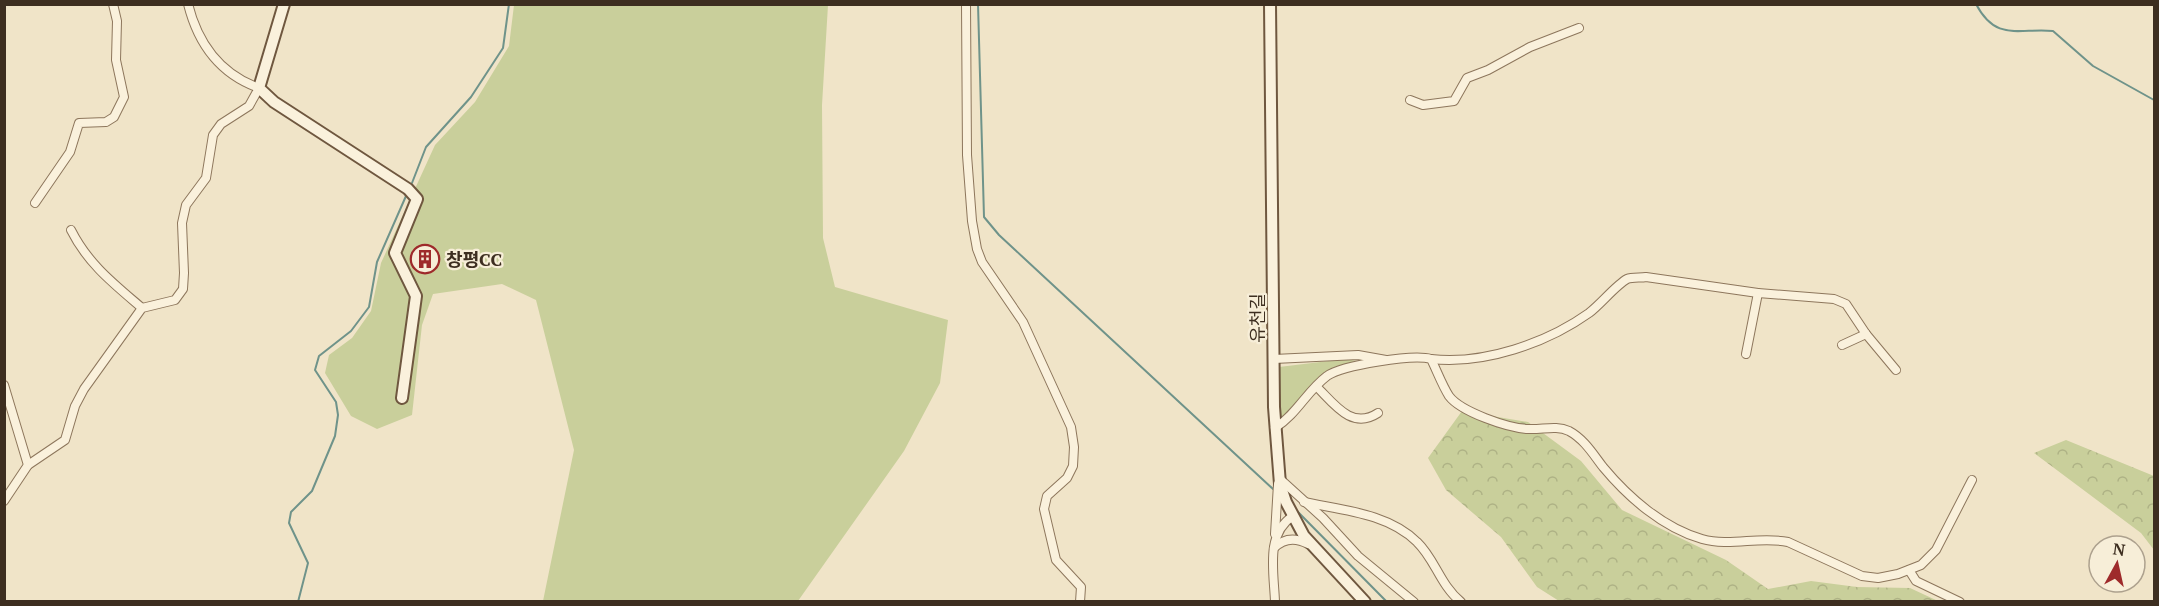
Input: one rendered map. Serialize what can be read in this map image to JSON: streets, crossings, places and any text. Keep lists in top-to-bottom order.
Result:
{
  "streets": {
    "street": ["유천길"]
  },
  "places": {
    "building": ["창평CC"]
  },
  "north": "top"
}
